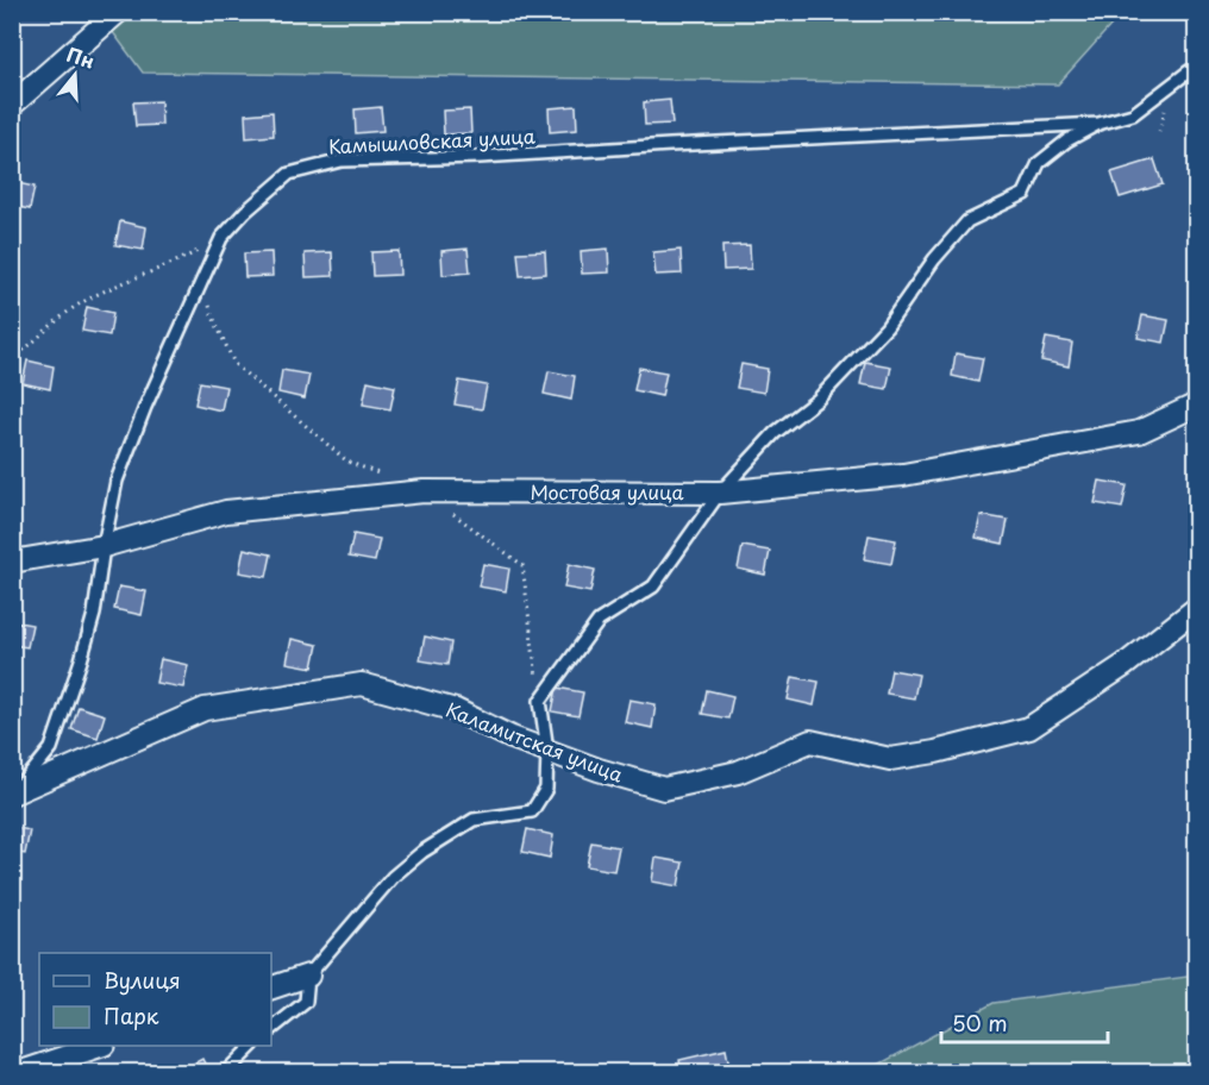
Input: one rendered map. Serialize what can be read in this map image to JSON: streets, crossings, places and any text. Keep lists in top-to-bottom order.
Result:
{
  "streets": {
    "street": ["Мостовая улица", "Каламитская улица"],
    "lane": ["Камышловская улица"]
  },
  "crossings": [
    ["Камышловская улица", "Мостовая улица"],
    ["Камышловская улица", "Каламитская улица"]
  ],
  "legend": ["Вулиця", "Парк"],
  "scale_bar": "50 m",
  "north": "top"
}
